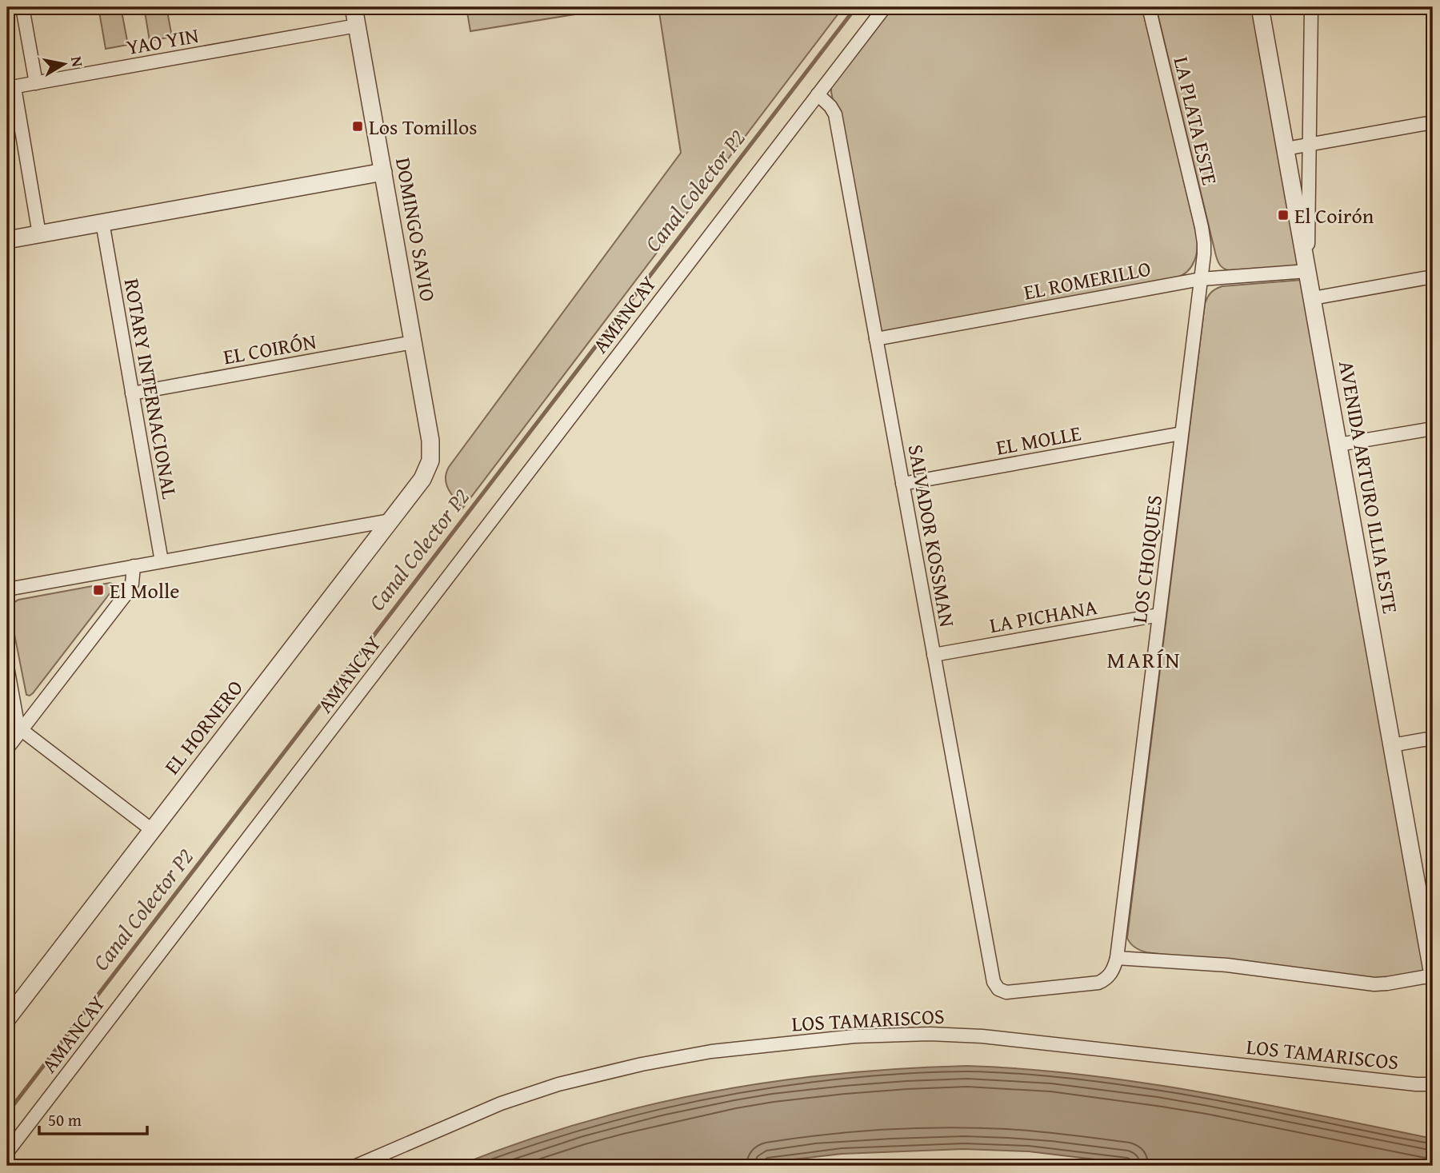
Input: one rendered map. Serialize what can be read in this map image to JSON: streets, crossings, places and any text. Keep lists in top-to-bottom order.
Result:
{
  "streets": {
    "street": [
      "YAO YIN",
      "LA PLATA ESTE",
      "DOMINGO SAVIO",
      "EL ROMERILLO",
      "AMANCAY",
      "EL COIRÓN",
      "ROTARY INTERNACIONAL",
      "EL MOLLE",
      "AVENIDA ARTURO ILLIA ESTE",
      "SALVADOR KOSSMAN",
      "LOS CHOIQUES",
      "LA PICHANA",
      "EL HORNERO",
      "LOS TAMARISCOS"
    ]
  },
  "crossings": [
    ["YAO YIN", "DOMINGO SAVIO"],
    ["LA PLATA ESTE", "LOS CHOIQUES"],
    ["DOMINGO SAVIO", "EL COIRÓN"],
    ["DOMINGO SAVIO", "EL HORNERO"],
    ["EL ROMERILLO", "AVENIDA ARTURO ILLIA ESTE"],
    ["EL ROMERILLO", "SALVADOR KOSSMAN"],
    ["EL ROMERILLO", "LOS CHOIQUES"],
    ["AMANCAY", "SALVADOR KOSSMAN"],
    ["EL COIRÓN", "ROTARY INTERNACIONAL"],
    ["EL MOLLE", "SALVADOR KOSSMAN"],
    ["EL MOLLE", "LOS CHOIQUES"],
    ["SALVADOR KOSSMAN", "LOS CHOIQUES"],
    ["SALVADOR KOSSMAN", "LA PICHANA"],
    ["LOS CHOIQUES", "LA PICHANA"]
  ],
  "districts": ["MARÍN"],
  "water": ["Canal Colector P2"],
  "places": {
    "transit": ["Los Tomillos", "El Coirón", "El Molle"]
  },
  "scale_bar": "50 m",
  "north": "right"
}
